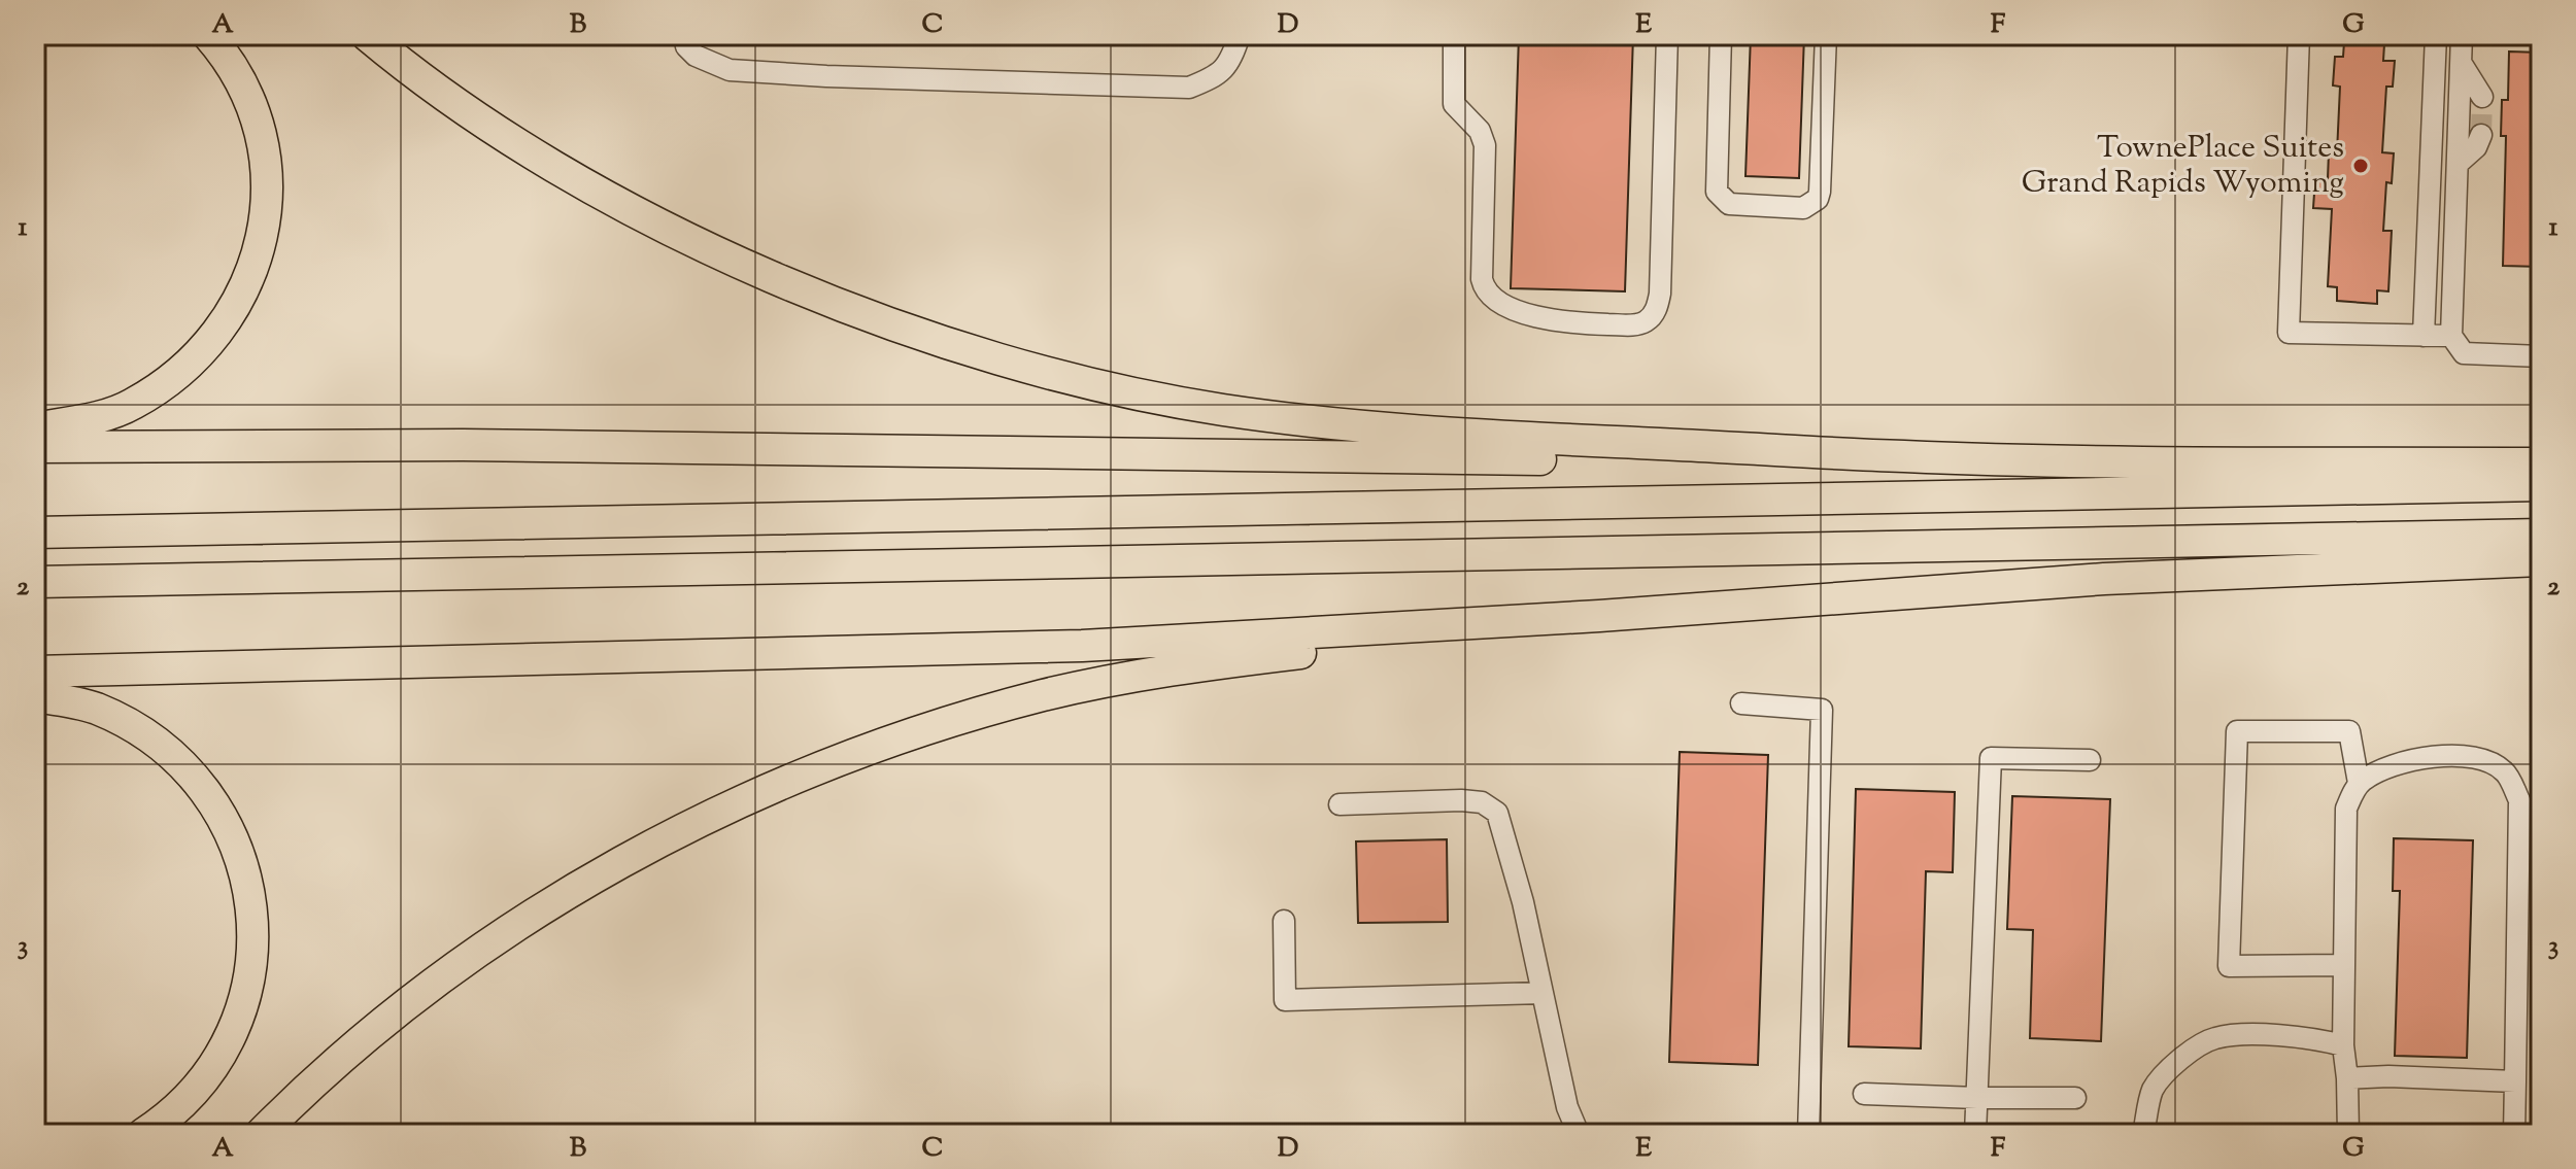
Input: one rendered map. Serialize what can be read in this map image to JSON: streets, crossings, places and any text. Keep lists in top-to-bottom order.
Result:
{
  "places": ["TownePlace Suites Grand Rapids Wyoming"],
  "grid": {
    "columns": [
      "A",
      "B",
      "C",
      "D",
      "E",
      "F",
      "G"
    ],
    "rows": ["1", "2", "3"]
  }
}
